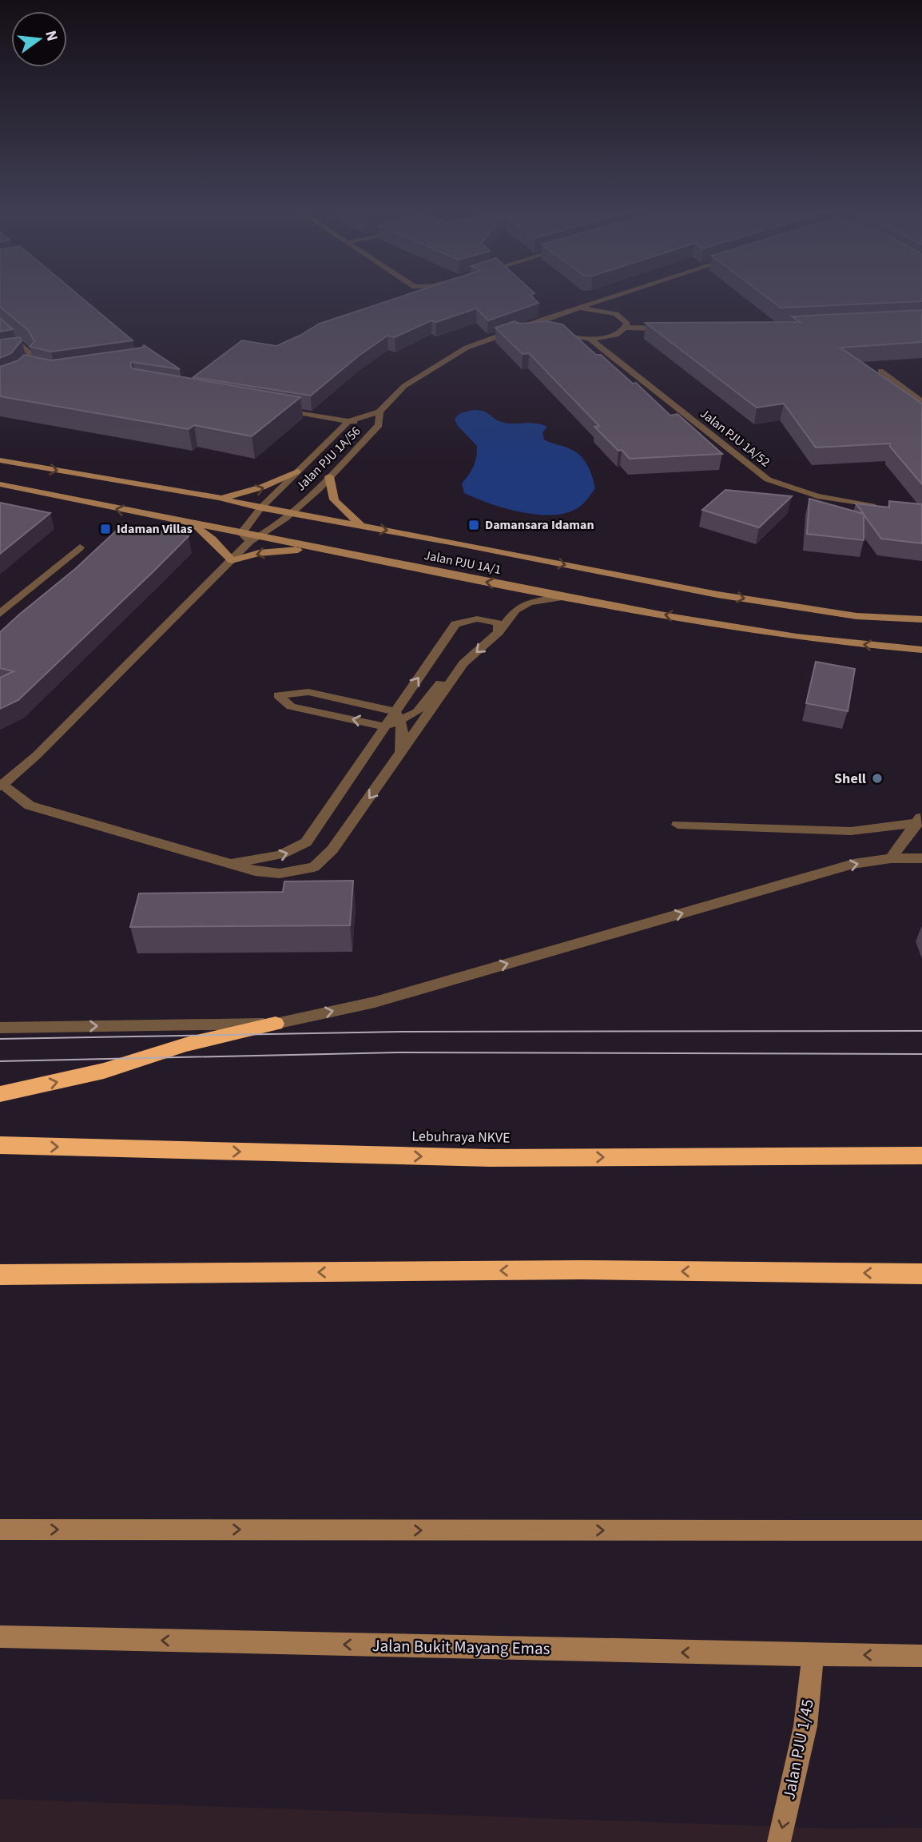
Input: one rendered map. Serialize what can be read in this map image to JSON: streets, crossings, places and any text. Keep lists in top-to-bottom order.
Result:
{
  "streets": {
    "highway": ["Lebuhraya NKVE"],
    "main road": ["Jalan PJU 1A/1", "Jalan Bukit Mayang Emas", "Jalan PJU 1/45"],
    "street": ["Jalan PJU 1A/52", "Jalan PJU 1A/56"]
  },
  "crossings": [
    ["Jalan PJU 1A/56", "Jalan PJU 1A/1"],
    ["Jalan Bukit Mayang Emas", "Jalan PJU 1/45"]
  ],
  "one_way": ["Jalan PJU 1/45"],
  "places": {
    "transit": ["Damansara Idaman", "Idaman Villas"],
    "other": ["Shell"]
  },
  "north": "right"
}
